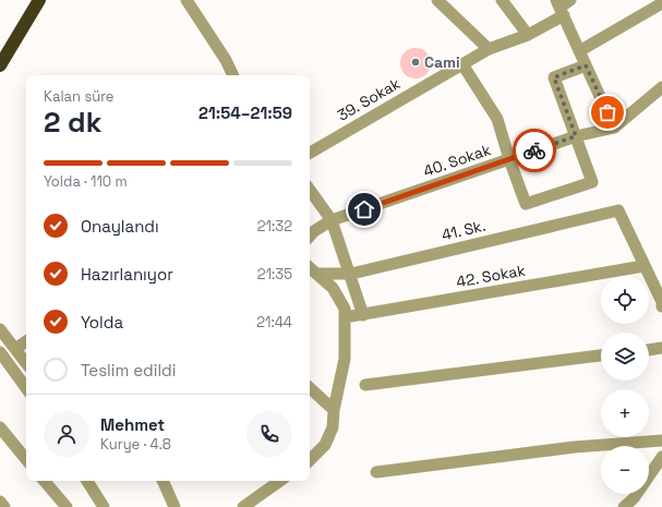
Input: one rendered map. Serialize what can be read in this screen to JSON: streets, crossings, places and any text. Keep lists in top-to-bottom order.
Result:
{
  "streets": {
    "street": [
      "39. Sokak",
      "40. Sokak",
      "41. Sk.",
      "42. Sokak"
    ]
  },
  "crossings": [
    ["41. Sk.", "42. Sokak"]
  ],
  "places": ["Cami"],
  "page": {
    "heading": ["2 dk", "Kalan süre", "21:54–21:59"],
    "panel": ["Mehmet", "Kurye · 4.8"],
    "bar": "Yolda · 110 m",
    "list": [
      ["Onaylandı", "21:32"],
      ["Hazırlanıyor", "21:35"],
      ["Yolda", "21:44"],
      "Teslim edildi"
    ],
    "map_buttons": ["+", "−"]
  }
}
